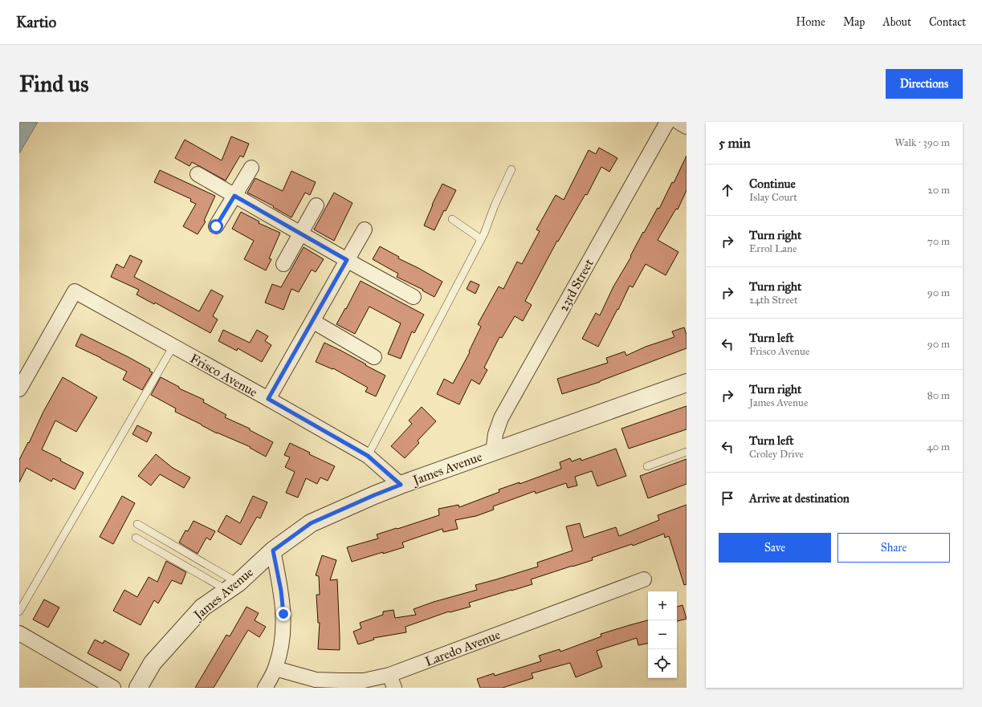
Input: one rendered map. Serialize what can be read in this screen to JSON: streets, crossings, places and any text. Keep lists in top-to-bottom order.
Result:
{
  "streets": {
    "street": [
      "23rd Street",
      "Frisco Avenue",
      "James Avenue",
      "Laredo Avenue"
    ]
  },
  "crossings": [
    ["23rd Street", "James Avenue"],
    ["Frisco Avenue", "James Avenue"]
  ],
  "page": {
    "header": "Kartio",
    "nav": [
      "Home",
      "Map",
      "About",
      "Contact"
    ],
    "buttons": [
      "Directions",
      ["Save", "Share"]
    ],
    "title": "Find us",
    "heading": ["5 min", "Walk · 390 m"],
    "list": [
      ["Continue", "Islay Court", "20 m"],
      ["Turn right", "Errol Lane", "70 m"],
      ["Turn right", "24th Street", "90 m"],
      ["Turn left", "Frisco Avenue", "90 m"],
      ["Turn right", "James Avenue", "80 m"],
      ["Turn left", "Croley Drive", "40 m"],
      "Arrive at destination"
    ],
    "map_buttons": ["+", "−"]
  }
}
